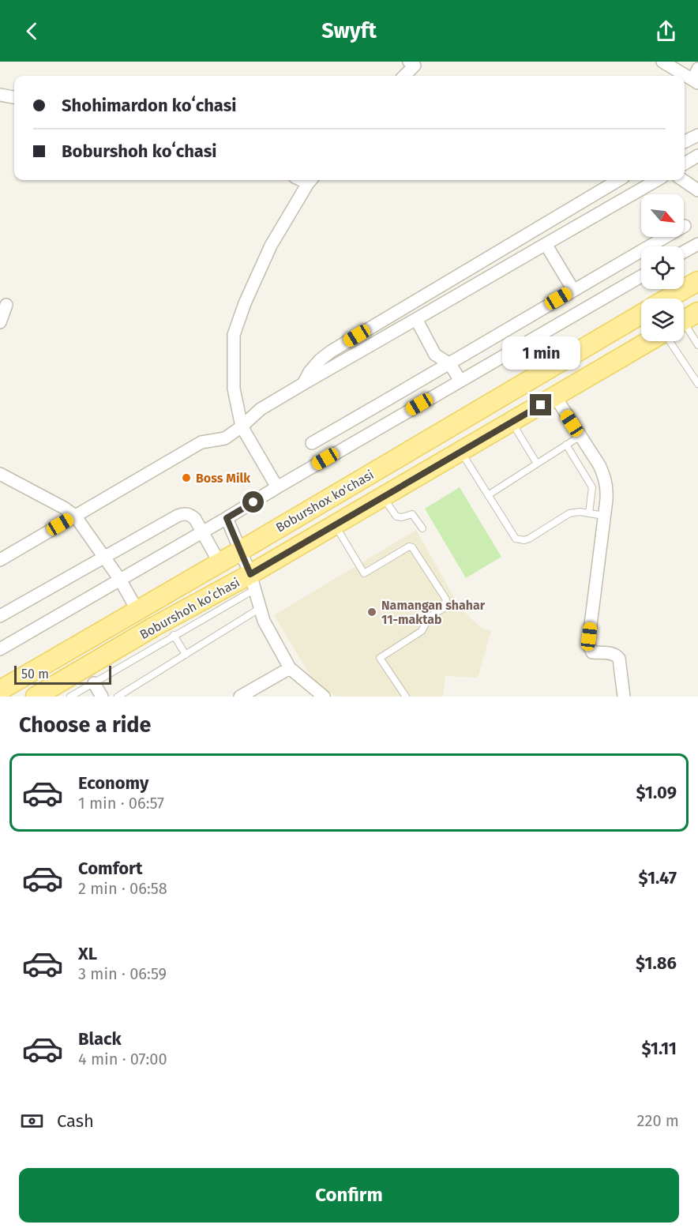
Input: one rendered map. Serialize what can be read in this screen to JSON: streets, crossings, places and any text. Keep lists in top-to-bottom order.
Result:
{
  "streets": {
    "main road": ["Boburshox ko'chasi", "Boburshoh koʻchasi"]
  },
  "places": ["Boss Milk", "Namangan shahar 11-maktab"],
  "scale_bar": "50 m",
  "north": "bottom right",
  "page": {
    "header": "Swyft",
    "banner": ["Shohimardon koʻchasi", "Boburshoh koʻchasi"],
    "bubble": "1 min",
    "scale": "50 m",
    "heading": "Choose a ride",
    "list": [
      {
        "name": "Economy",
        "note": "1 min · 06:57",
        "value": "$1.09"
      },
      {
        "name": "Comfort",
        "note": "2 min · 06:58",
        "value": "$1.47"
      },
      {
        "name": "XL",
        "note": "3 min · 06:59",
        "value": "$1.86"
      },
      {
        "name": "Black",
        "note": "4 min · 07:00",
        "value": "$1.11"
      }
    ],
    "pay": ["Cash", "220 m"],
    "buttons": "Confirm"
  }
}
